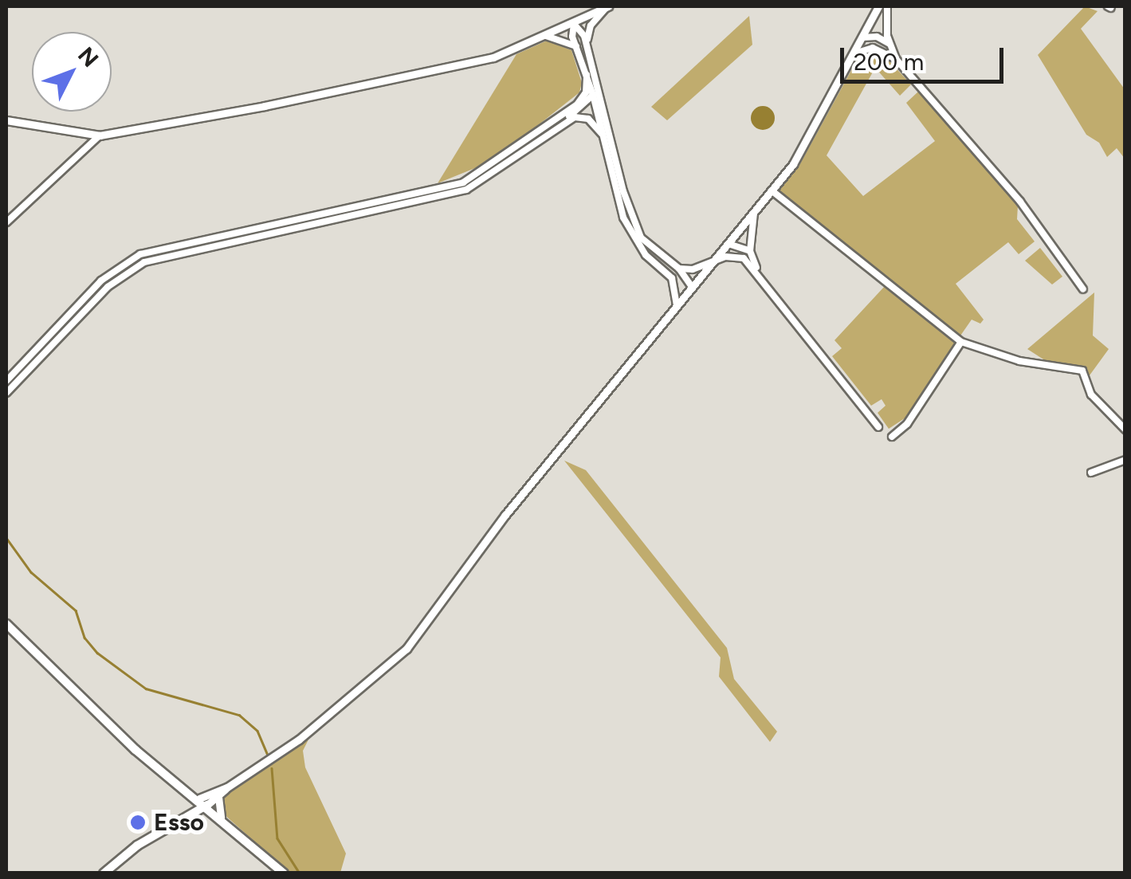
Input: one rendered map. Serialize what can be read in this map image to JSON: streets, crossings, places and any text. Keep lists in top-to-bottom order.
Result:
{
  "places": ["Esso"],
  "scale_bar": "200 m",
  "north": "top right"
}
